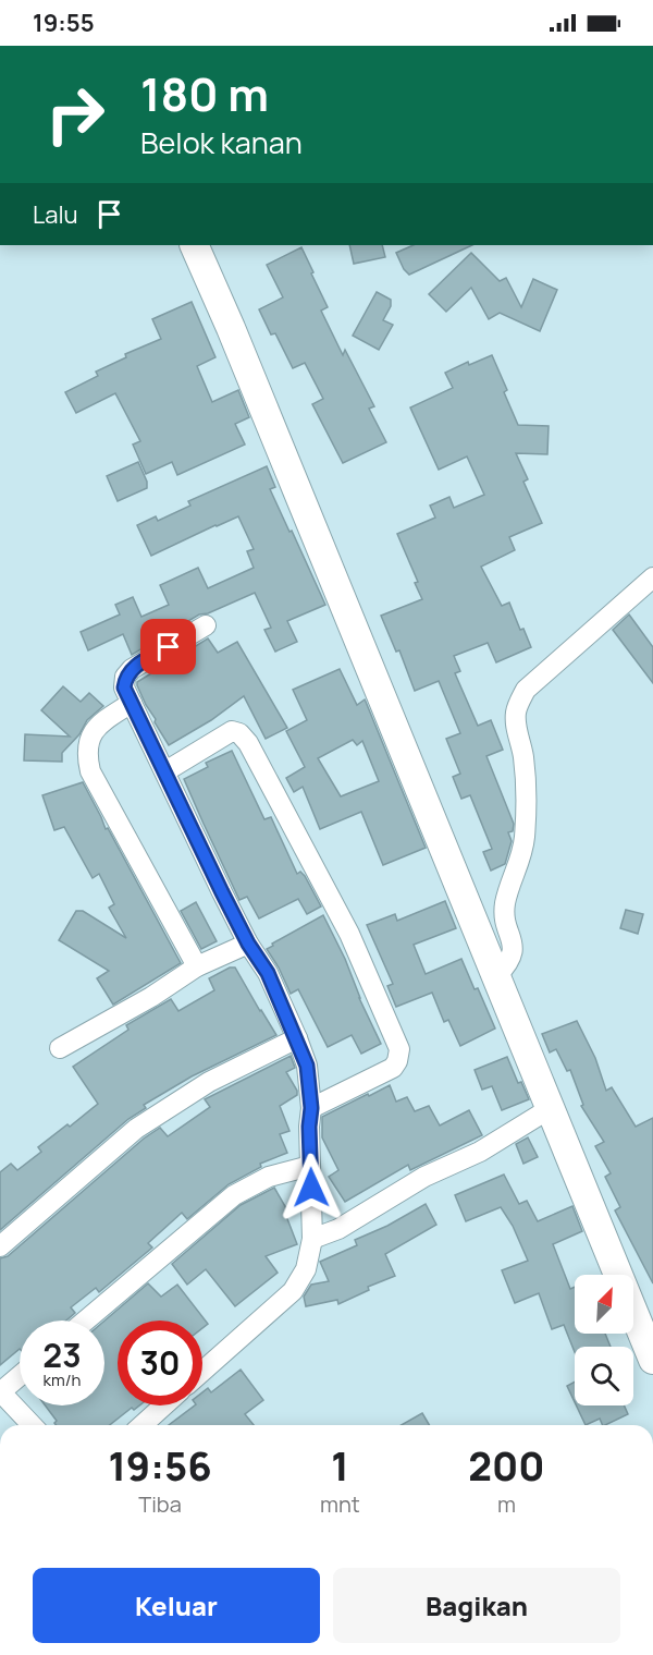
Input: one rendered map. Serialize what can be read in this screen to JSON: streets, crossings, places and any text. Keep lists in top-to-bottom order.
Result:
{
  "north": "top right",
  "page": {
    "status": "19:55",
    "turn": ["180 m", "Belok kanan"],
    "then": "Lalu",
    "speed": "23 km/h",
    "limit": "30",
    "eta": [
      "19:56",
      "Tiba",
      "1",
      "mnt",
      "200",
      "m"
    ],
    "buttons": ["Keluar", "Bagikan"]
  }
}
